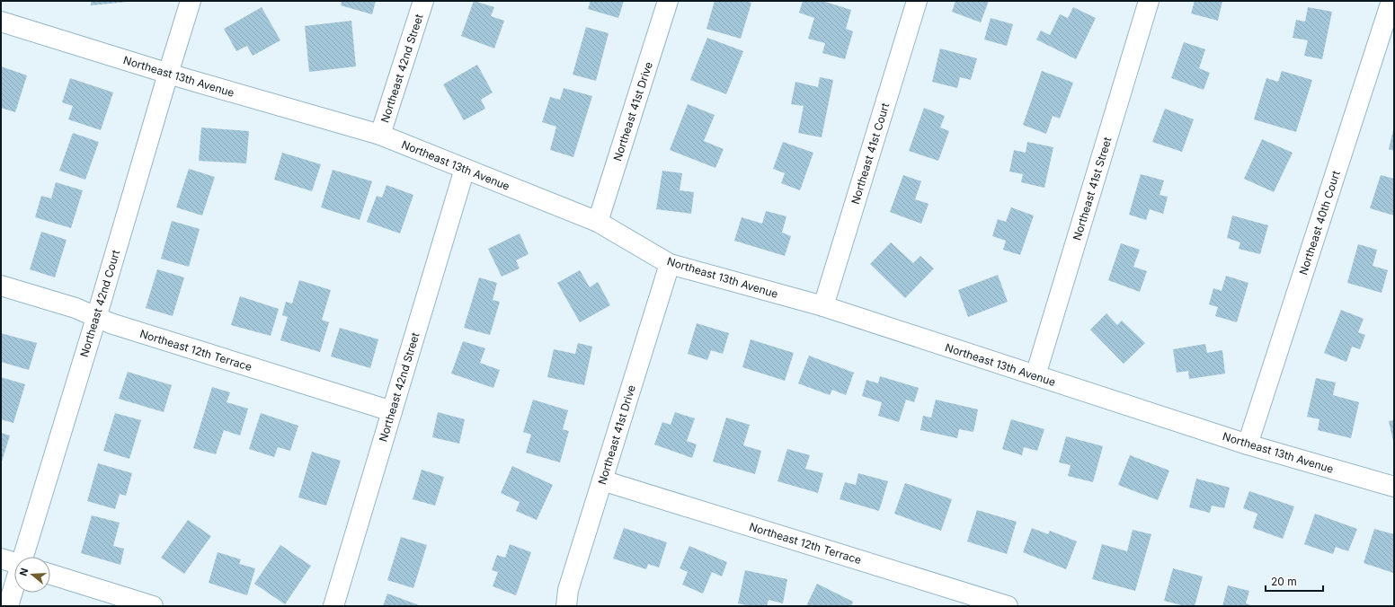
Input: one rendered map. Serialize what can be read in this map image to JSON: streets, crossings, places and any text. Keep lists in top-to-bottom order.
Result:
{
  "streets": {
    "street": [
      "Northeast 42nd Street",
      "Northeast 13th Avenue",
      "Northeast 41st Drive",
      "Northeast 41st Court",
      "Northeast 41st Street",
      "Northeast 40th Court",
      "Northeast 42nd Court",
      "Northeast 12th Terrace"
    ]
  },
  "crossings": [
    ["Northeast 42nd Street", "Northeast 13th Avenue"],
    ["Northeast 42nd Street", "Northeast 12th Terrace"],
    ["Northeast 13th Avenue", "Northeast 41st Drive"],
    ["Northeast 13th Avenue", "Northeast 41st Court"],
    ["Northeast 13th Avenue", "Northeast 41st Street"],
    ["Northeast 13th Avenue", "Northeast 40th Court"],
    ["Northeast 13th Avenue", "Northeast 42nd Court"],
    ["Northeast 41st Drive", "Northeast 12th Terrace"],
    ["Northeast 42nd Court", "Northeast 12th Terrace"]
  ],
  "scale_bar": "20 m",
  "north": "left"
}
